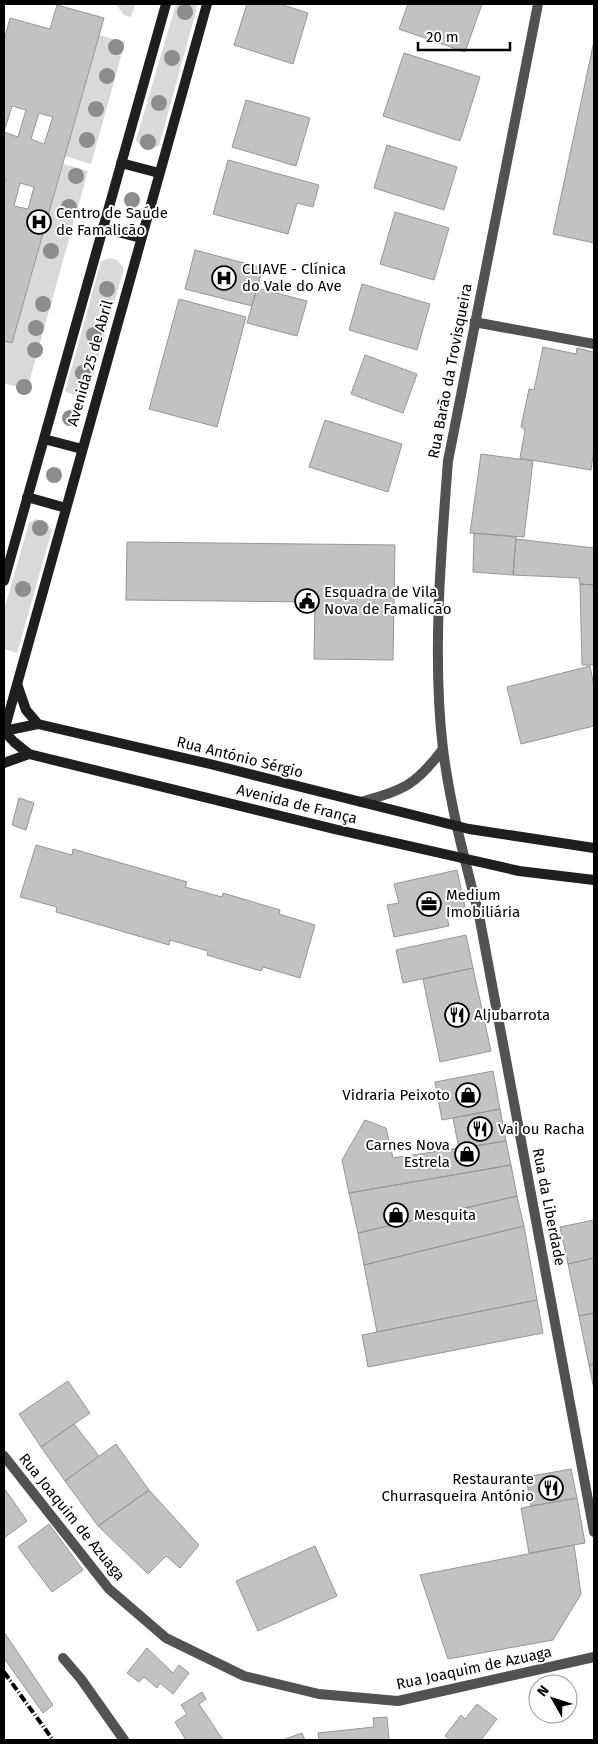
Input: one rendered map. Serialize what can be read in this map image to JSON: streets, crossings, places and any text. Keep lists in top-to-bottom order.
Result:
{
  "streets": {
    "main road": ["Avenida 25 de Abril", "Rua António Sérgio", "Avenida de França"],
    "street": ["Rua Barão da Trovisqueira", "Rua da Liberdade", "Rua Joaquim de Azuaga"]
  },
  "crossings": [
    ["Avenida 25 de Abril", "Rua António Sérgio"],
    ["Avenida 25 de Abril", "Avenida de França"],
    ["Rua Barão da Trovisqueira", "Rua António Sérgio"],
    ["Rua Barão da Trovisqueira", "Avenida de França"],
    ["Rua Barão da Trovisqueira", "Rua da Liberdade"],
    ["Rua António Sérgio", "Avenida de França"],
    ["Avenida de França", "Rua da Liberdade"]
  ],
  "places": {
    "hospital": ["Centro de Saúde de Famalicão", "CLIAVE - Clínica do Vale do Ave"],
    "public building": ["Esquadra de Vila Nova de Famalicão"],
    "office": ["Medium Imobiliária"],
    "restaurant": ["Aljubarrota", "Vai ou Racha", "Restaurante Churrasqueira António"],
    "shop": ["Vidraria Peixoto", "Carnes Nova Estrela", "Mesquita"]
  },
  "scale_bar": "20 m",
  "north": "top left"
}
